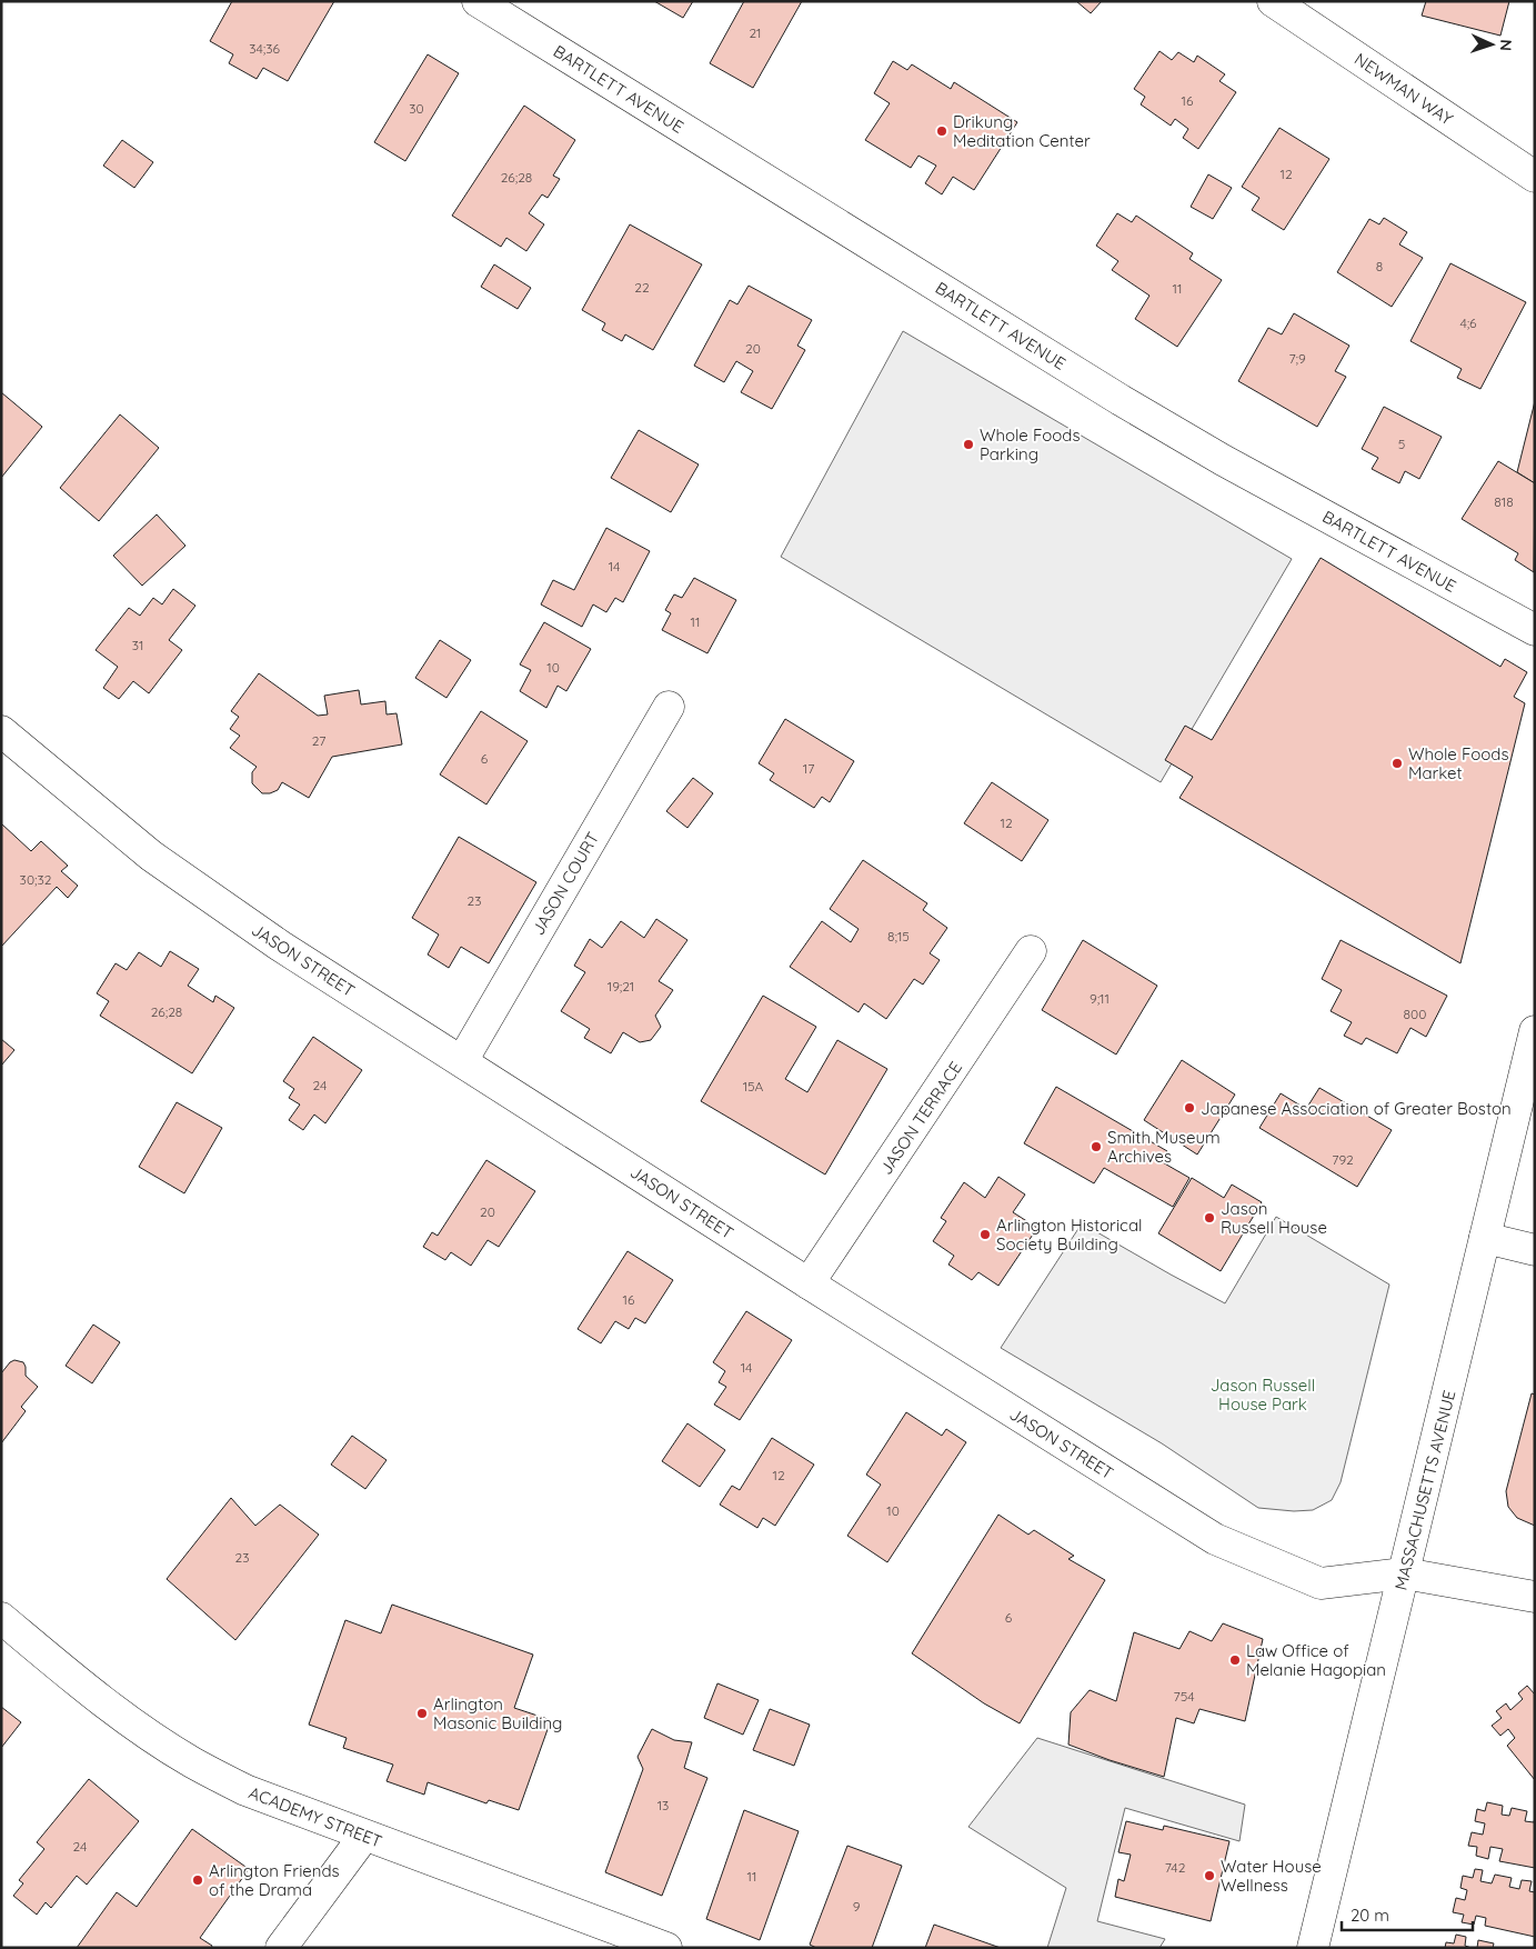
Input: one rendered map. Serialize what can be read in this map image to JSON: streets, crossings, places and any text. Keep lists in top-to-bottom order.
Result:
{
  "streets": {
    "street": [
      "BARTLETT AVENUE",
      "NEWMAN WAY",
      "JASON COURT",
      "JASON STREET",
      "JASON TERRACE",
      "MASSACHUSETTS AVENUE",
      "ACADEMY STREET"
    ]
  },
  "crossings": [
    ["JASON COURT", "JASON STREET"],
    ["JASON STREET", "JASON TERRACE"],
    ["JASON STREET", "MASSACHUSETTS AVENUE"]
  ],
  "parks": ["Jason Russell House Park"],
  "places": [
    "Drikung Meditation Center",
    "Whole Foods Parking",
    "Whole Foods Market",
    "Japanese Association of Greater Boston",
    "Smith Museum Archives",
    "Jason Russell House",
    "Arlington Historical Society Building",
    "Law Office of Melanie Hagopian",
    "Arlington Masonic Building",
    "Water House Wellness",
    "Arlington Friends of the Drama"
  ],
  "house_numbers": [
    "21",
    "34;36",
    "16",
    "30",
    "12",
    "26;28",
    "8",
    "22",
    "11",
    "4;6",
    "20",
    "7;9",
    "5",
    "818",
    "14",
    "11",
    "31",
    "10",
    "27",
    "6",
    "17",
    "12",
    "30;32",
    "23",
    "8;15",
    "19;21",
    "9;11",
    "26;28",
    "800",
    "24",
    "15A",
    "792",
    "20",
    "16",
    "14",
    "12",
    "10",
    "23",
    "6",
    "754",
    "13",
    "24",
    "742",
    "11",
    "9"
  ],
  "scale_bar": "20 m",
  "north": "right"
}
